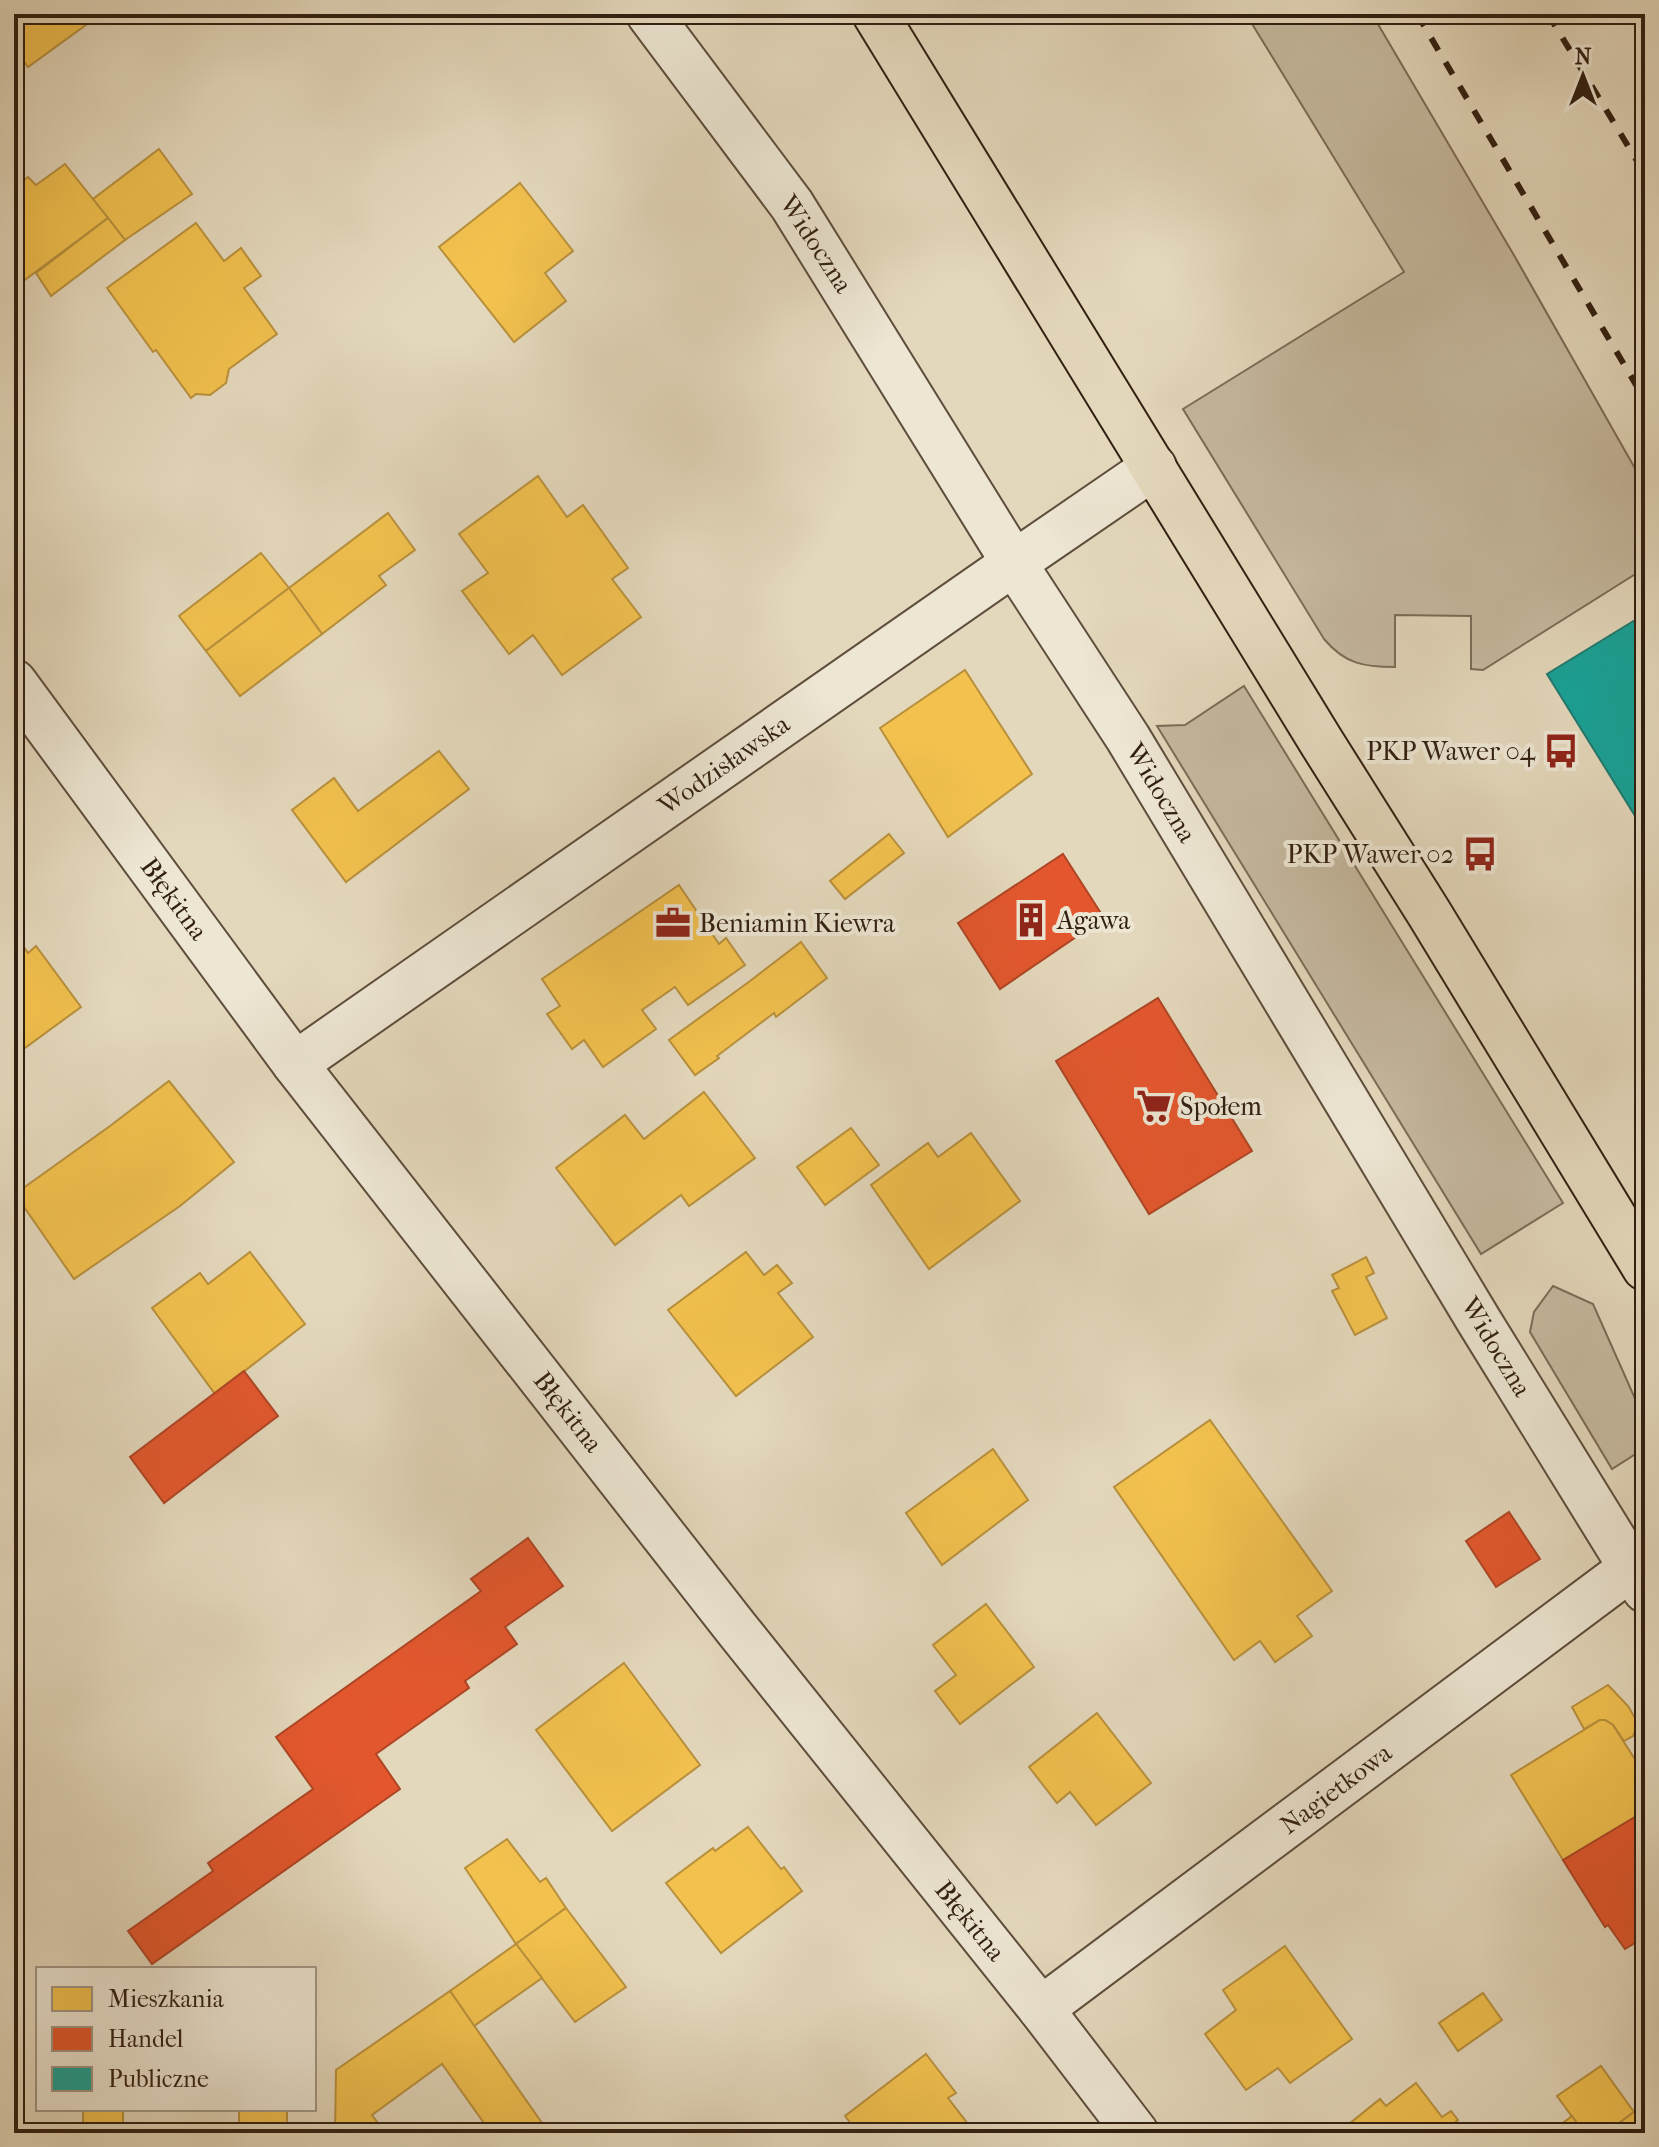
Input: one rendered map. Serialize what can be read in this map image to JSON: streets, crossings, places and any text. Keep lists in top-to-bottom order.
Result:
{
  "streets": {
    "street": [
      "Widoczna",
      "Wodzisławska",
      "Błękitna",
      "Nagietkowa"
    ]
  },
  "crossings": [
    ["Widoczna", "Wodzisławska"],
    ["Widoczna", "Nagietkowa"],
    ["Wodzisławska", "Błękitna"],
    ["Błękitna", "Nagietkowa"]
  ],
  "places": {
    "bus stop": ["PKP Wawer 04", "PKP Wawer 02"],
    "building": ["Agawa"],
    "office": ["Beniamin Kiewra"],
    "supermarket": ["Społem"]
  },
  "legend": ["Mieszkania", "Handel", "Publiczne"],
  "north": "top"
}
